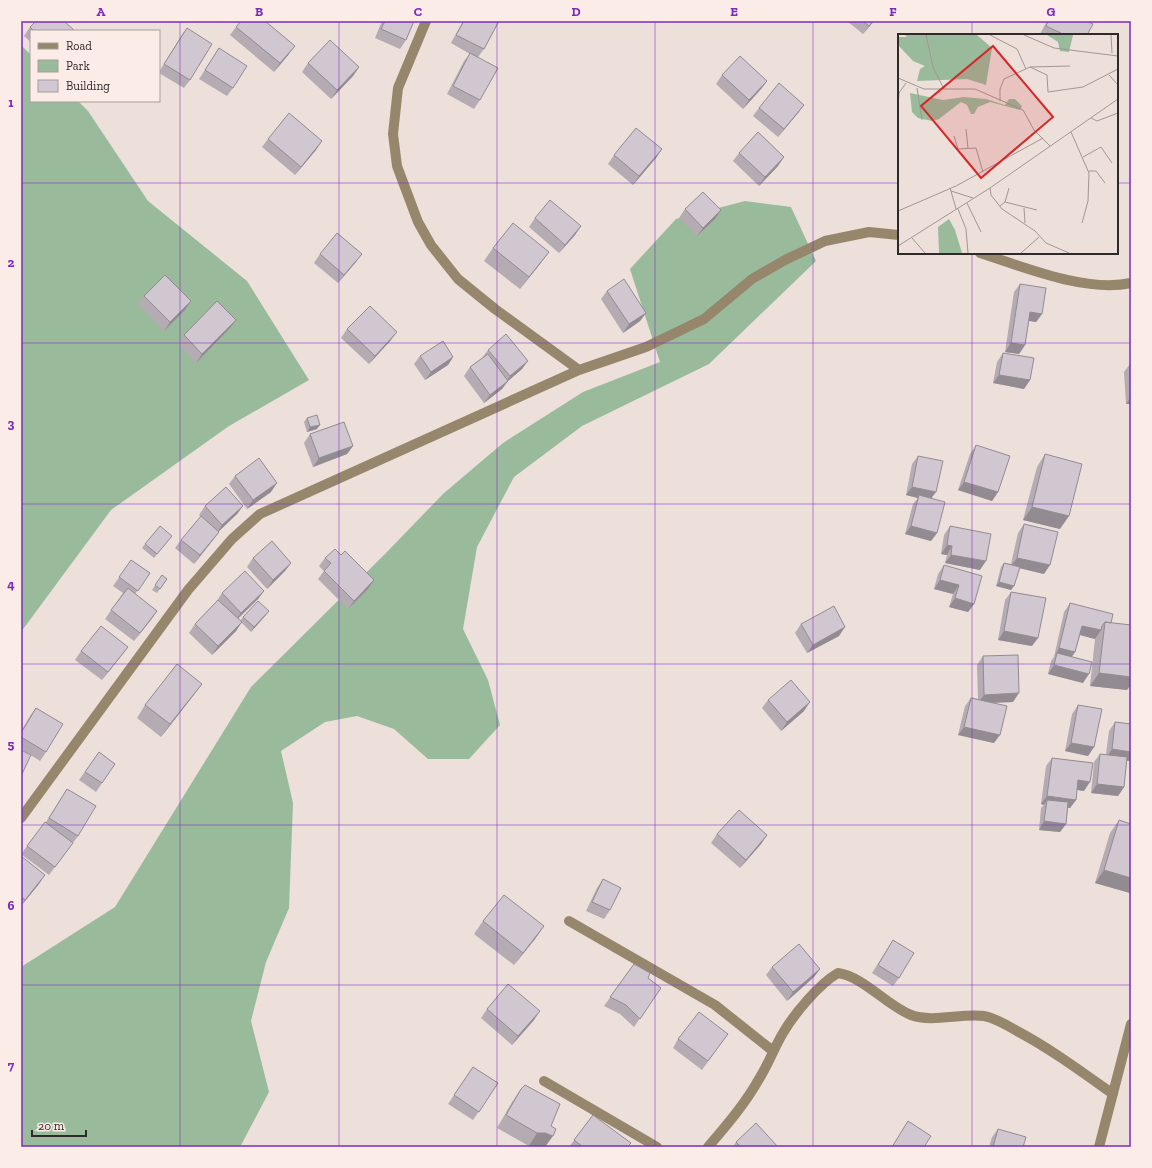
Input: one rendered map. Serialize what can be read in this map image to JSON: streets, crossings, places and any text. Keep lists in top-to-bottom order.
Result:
{
  "legend": ["Road", "Park", "Building"],
  "scale_bar": "20 m",
  "grid": {
    "columns": [
      "A",
      "B",
      "C",
      "D",
      "E",
      "F",
      "G"
    ],
    "rows": [
      "1",
      "2",
      "3",
      "4",
      "5",
      "6",
      "7"
    ]
  }
}
